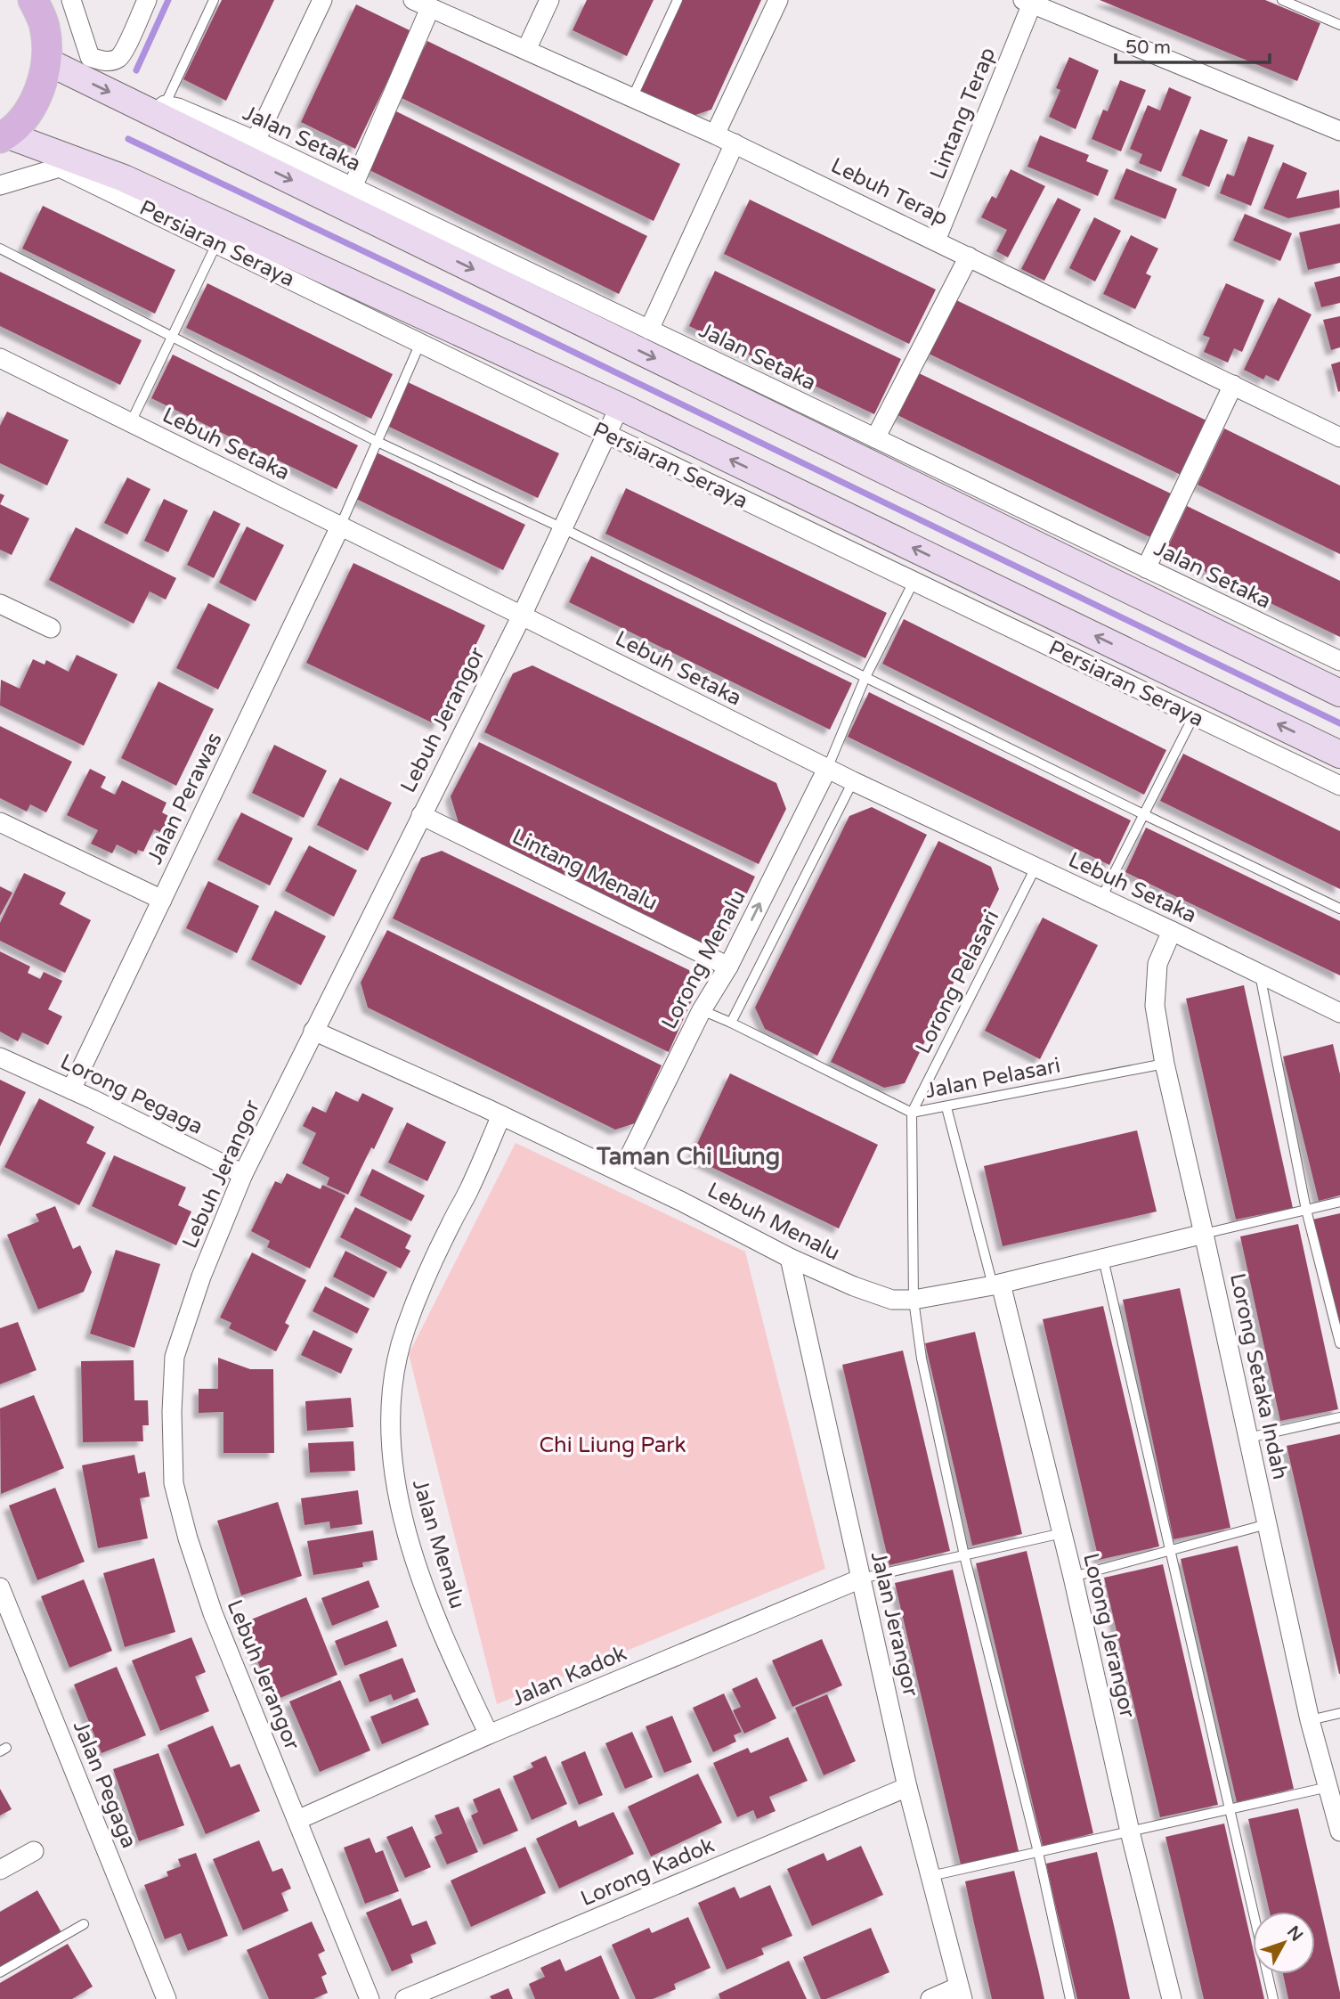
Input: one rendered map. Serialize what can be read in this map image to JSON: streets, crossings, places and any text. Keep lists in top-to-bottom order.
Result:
{
  "streets": {
    "main road": ["Persiaran Seraya"],
    "street": [
      "Lintang Terap",
      "Jalan Setaka",
      "Lebuh Terap",
      "Lebuh Setaka",
      "Lebuh Jerangor",
      "Jalan Perawas",
      "Lintang Menalu",
      "Lorong Menalu",
      "Lorong Pegaga",
      "Lebuh Menalu",
      "Lorong Setaka Indah",
      "Jalan Menalu",
      "Jalan Jerangor",
      "Lorong Jerangor",
      "Jalan Kadok",
      "Jalan Pegaga",
      "Lorong Kadok"
    ],
    "lane": ["Lorong Pelasari", "Jalan Pelasari"]
  },
  "crossings": [
    ["Lintang Terap", "Lebuh Terap"],
    ["Persiaran Seraya", "Lebuh Jerangor"],
    ["Lebuh Setaka", "Lebuh Jerangor"],
    ["Lebuh Setaka", "Jalan Perawas"],
    ["Lebuh Setaka", "Lorong Menalu"],
    ["Lebuh Setaka", "Lorong Pelasari"],
    ["Lebuh Setaka", "Lorong Setaka Indah"],
    ["Lebuh Jerangor", "Lintang Menalu"],
    ["Lebuh Jerangor", "Lorong Pegaga"],
    ["Lebuh Jerangor", "Lebuh Menalu"],
    ["Lebuh Jerangor", "Jalan Kadok"],
    ["Jalan Perawas", "Lorong Pegaga"],
    ["Lintang Menalu", "Lorong Menalu"],
    ["Lorong Menalu", "Jalan Pelasari"],
    ["Lorong Menalu", "Lebuh Menalu"],
    ["Lorong Pelasari", "Jalan Pelasari"],
    ["Jalan Pelasari", "Lorong Setaka Indah"],
    ["Lebuh Menalu", "Lorong Setaka Indah"],
    ["Lebuh Menalu", "Jalan Menalu"],
    ["Lebuh Menalu", "Jalan Jerangor"],
    ["Lebuh Menalu", "Lorong Jerangor"],
    ["Jalan Menalu", "Jalan Kadok"],
    ["Jalan Jerangor", "Jalan Kadok"],
    ["Jalan Jerangor", "Lorong Kadok"]
  ],
  "one_way": ["Lorong Menalu"],
  "districts": ["Taman Chi Liung"],
  "parks": ["Chi Liung Park"],
  "scale_bar": "50 m",
  "north": "top right"
}
